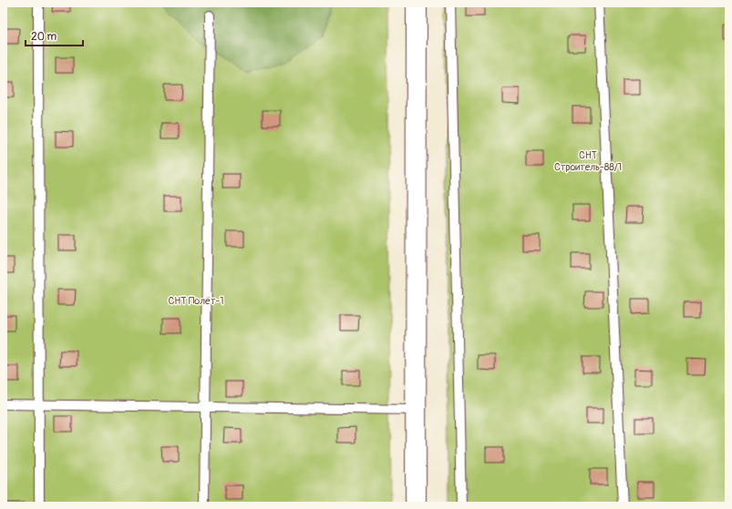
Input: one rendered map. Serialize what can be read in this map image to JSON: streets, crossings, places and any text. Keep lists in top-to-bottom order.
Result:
{
  "parks": ["СНТ Строитель-88/1", "СНТ Полёт-1"],
  "scale_bar": "20 m"
}
